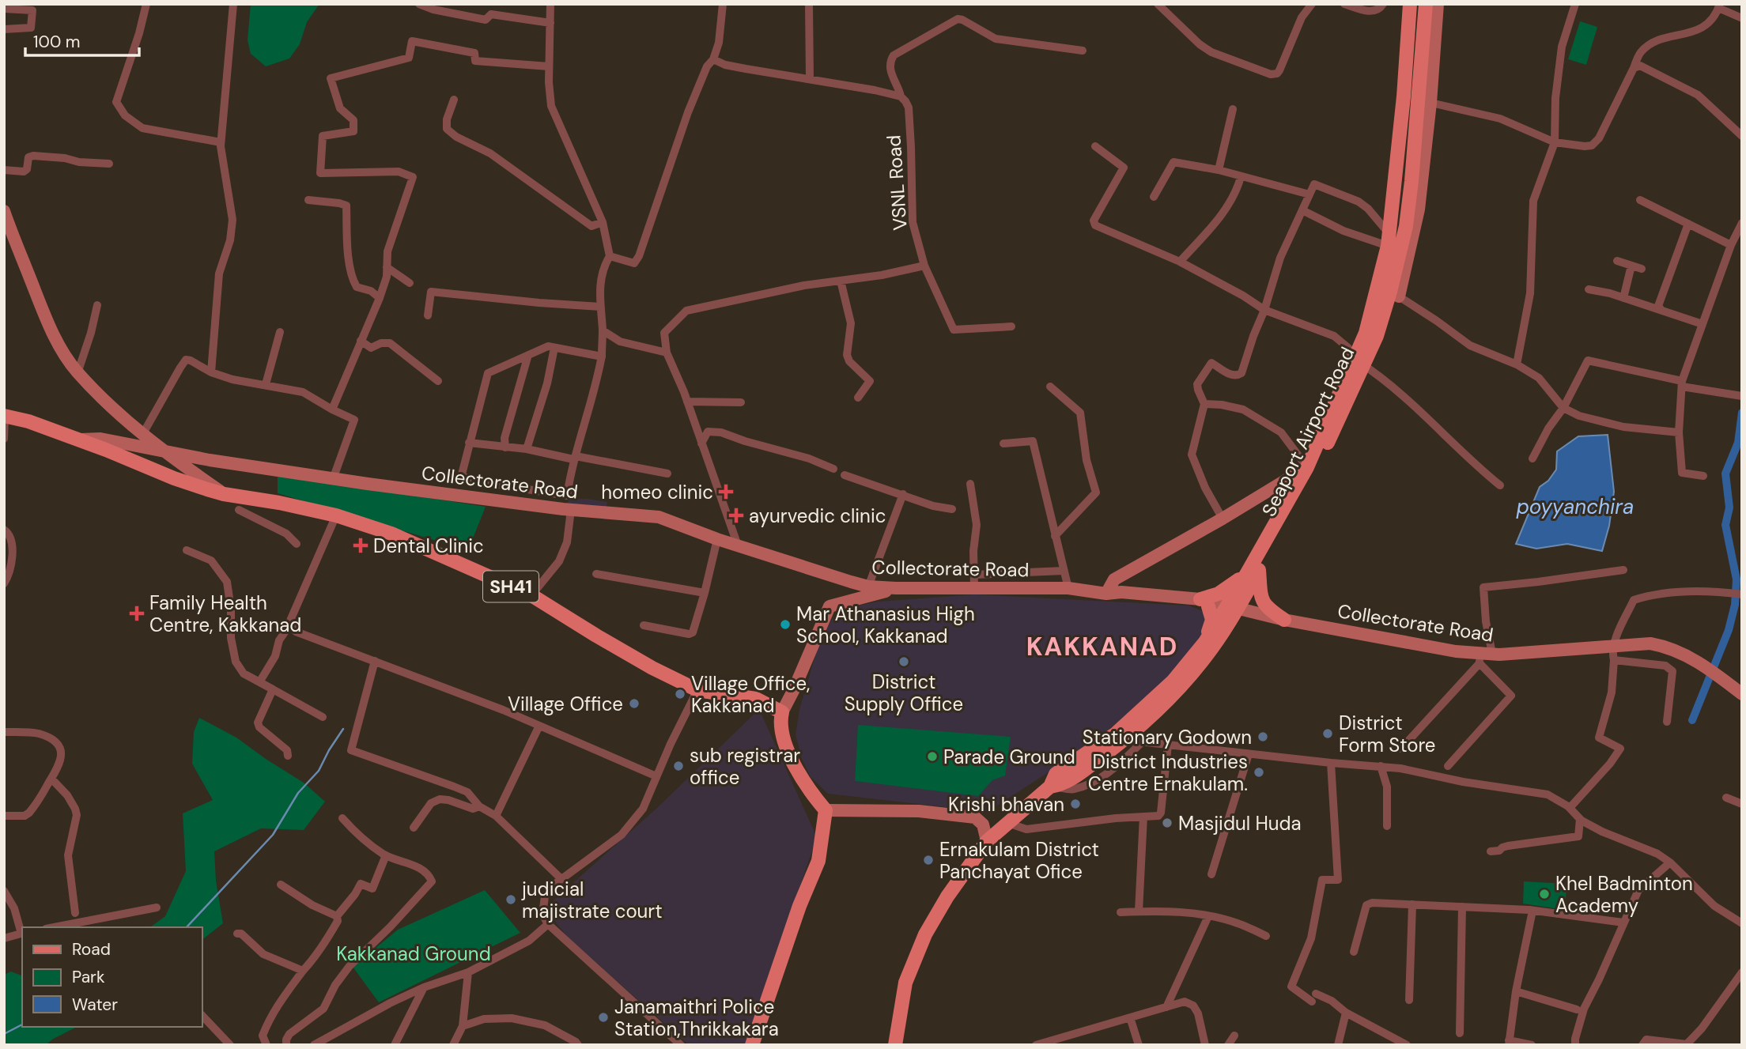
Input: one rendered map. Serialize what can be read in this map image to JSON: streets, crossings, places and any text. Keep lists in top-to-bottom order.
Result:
{
  "streets": {
    "main road": ["Seaport Airport Road", "SH41"],
    "street": ["VSNL Road", "Collectorate Road"]
  },
  "crossings": [
    ["Seaport Airport Road", "Collectorate Road"],
    ["Collectorate Road", "SH41"]
  ],
  "districts": ["KAKKANAD"],
  "water": ["poyyanchira"],
  "parks": ["Kakkanad Ground"],
  "places": {
    "health": [
      "homeo clinic",
      "ayurvedic clinic",
      "Dental Clinic",
      "Family Health Centre, Kakkanad"
    ],
    "other": [
      "Mar Athanasius High School, Kakkanad",
      "District Supply Office",
      "Village Office, Kakkanad",
      "Village Office",
      "District Form Store",
      "Stationary Godown",
      "Parade Ground",
      "sub registrar office",
      "District Industries Centre Ernakulam.",
      "Krishi bhavan",
      "Masjidul Huda",
      "Ernakulam District Panchayat Ofice",
      "Khel Badminton Academy",
      "judicial majistrate court",
      "Janamaithri Police Station,Thrikkakara"
    ]
  },
  "legend": ["Road", "Park", "Water"],
  "scale_bar": "100 m"
}
